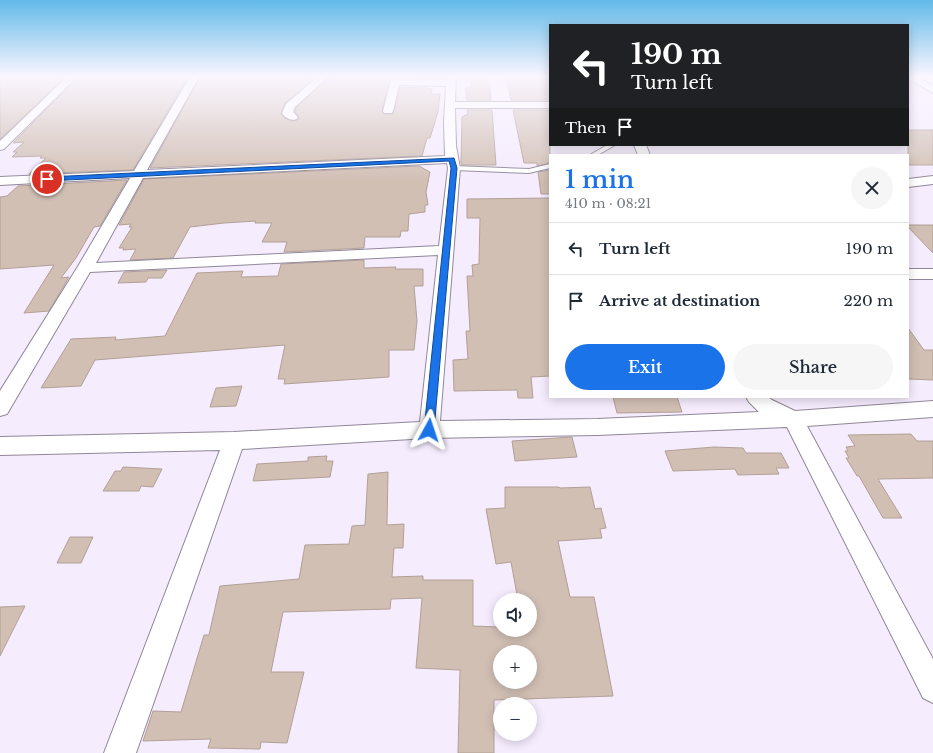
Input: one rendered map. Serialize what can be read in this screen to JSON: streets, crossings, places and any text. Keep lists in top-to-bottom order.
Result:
{
  "page": {
    "turn": ["190 m", "Turn left"],
    "then": "Then",
    "heading": ["1 min", "410 m · 08:21"],
    "list": [
      {
        "name": "Turn left",
        "value": "190 m"
      },
      {
        "name": "Arrive at destination",
        "value": "220 m"
      }
    ],
    "buttons": ["Exit", "Share"],
    "map_buttons": ["+", "−"]
  }
}
